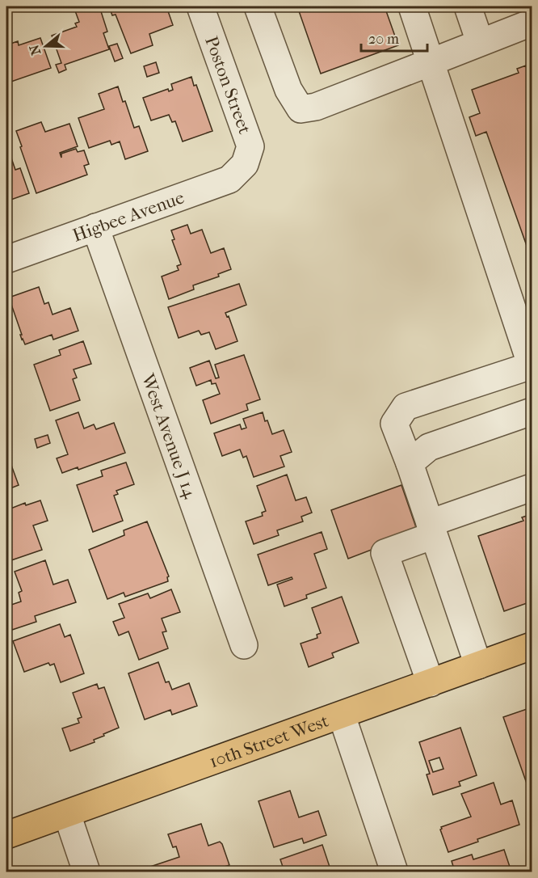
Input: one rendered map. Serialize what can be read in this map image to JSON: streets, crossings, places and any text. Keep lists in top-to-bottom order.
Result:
{
  "streets": {
    "main road": ["10th Street West"],
    "street": ["Poston Street", "Higbee Avenue", "West Avenue J 14"]
  },
  "crossings": [
    ["Poston Street", "Higbee Avenue"],
    ["Higbee Avenue", "West Avenue J 14"]
  ],
  "scale_bar": "20 m",
  "north": "left"
}
